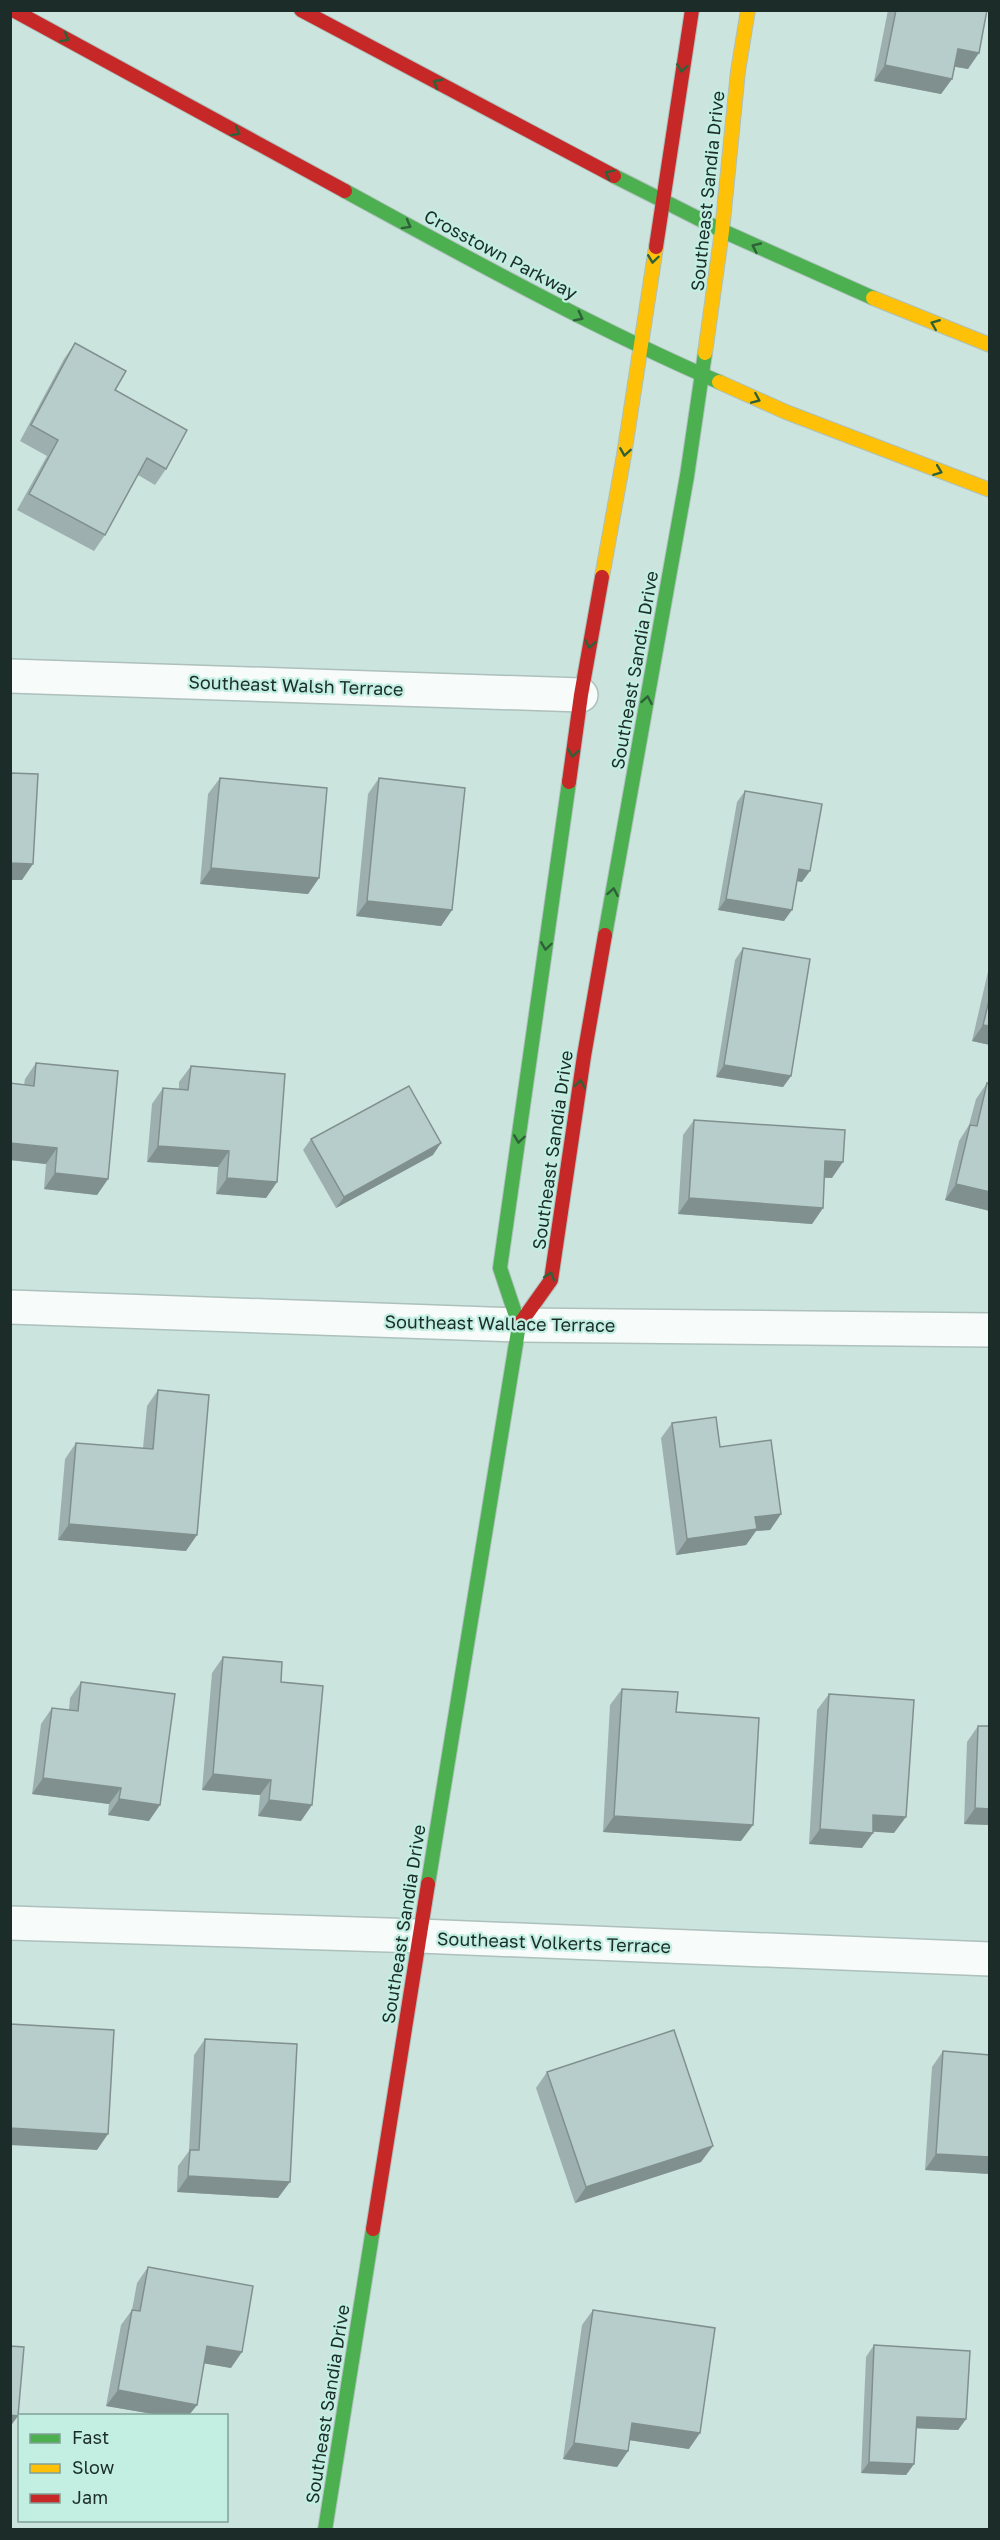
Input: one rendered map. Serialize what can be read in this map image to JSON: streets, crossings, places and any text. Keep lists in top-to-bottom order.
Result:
{
  "streets": {
    "street": [
      "Southeast Sandia Drive",
      "Crosstown Parkway",
      "Southeast Walsh Terrace",
      "Southeast Wallace Terrace",
      "Southeast Volkerts Terrace"
    ]
  },
  "crossings": [
    ["Southeast Sandia Drive", "Crosstown Parkway"],
    ["Southeast Sandia Drive", "Southeast Walsh Terrace"],
    ["Southeast Sandia Drive", "Southeast Wallace Terrace"],
    ["Southeast Sandia Drive", "Southeast Volkerts Terrace"]
  ],
  "one_way": ["Crosstown Parkway"],
  "legend": ["Fast", "Slow", "Jam"]
}
